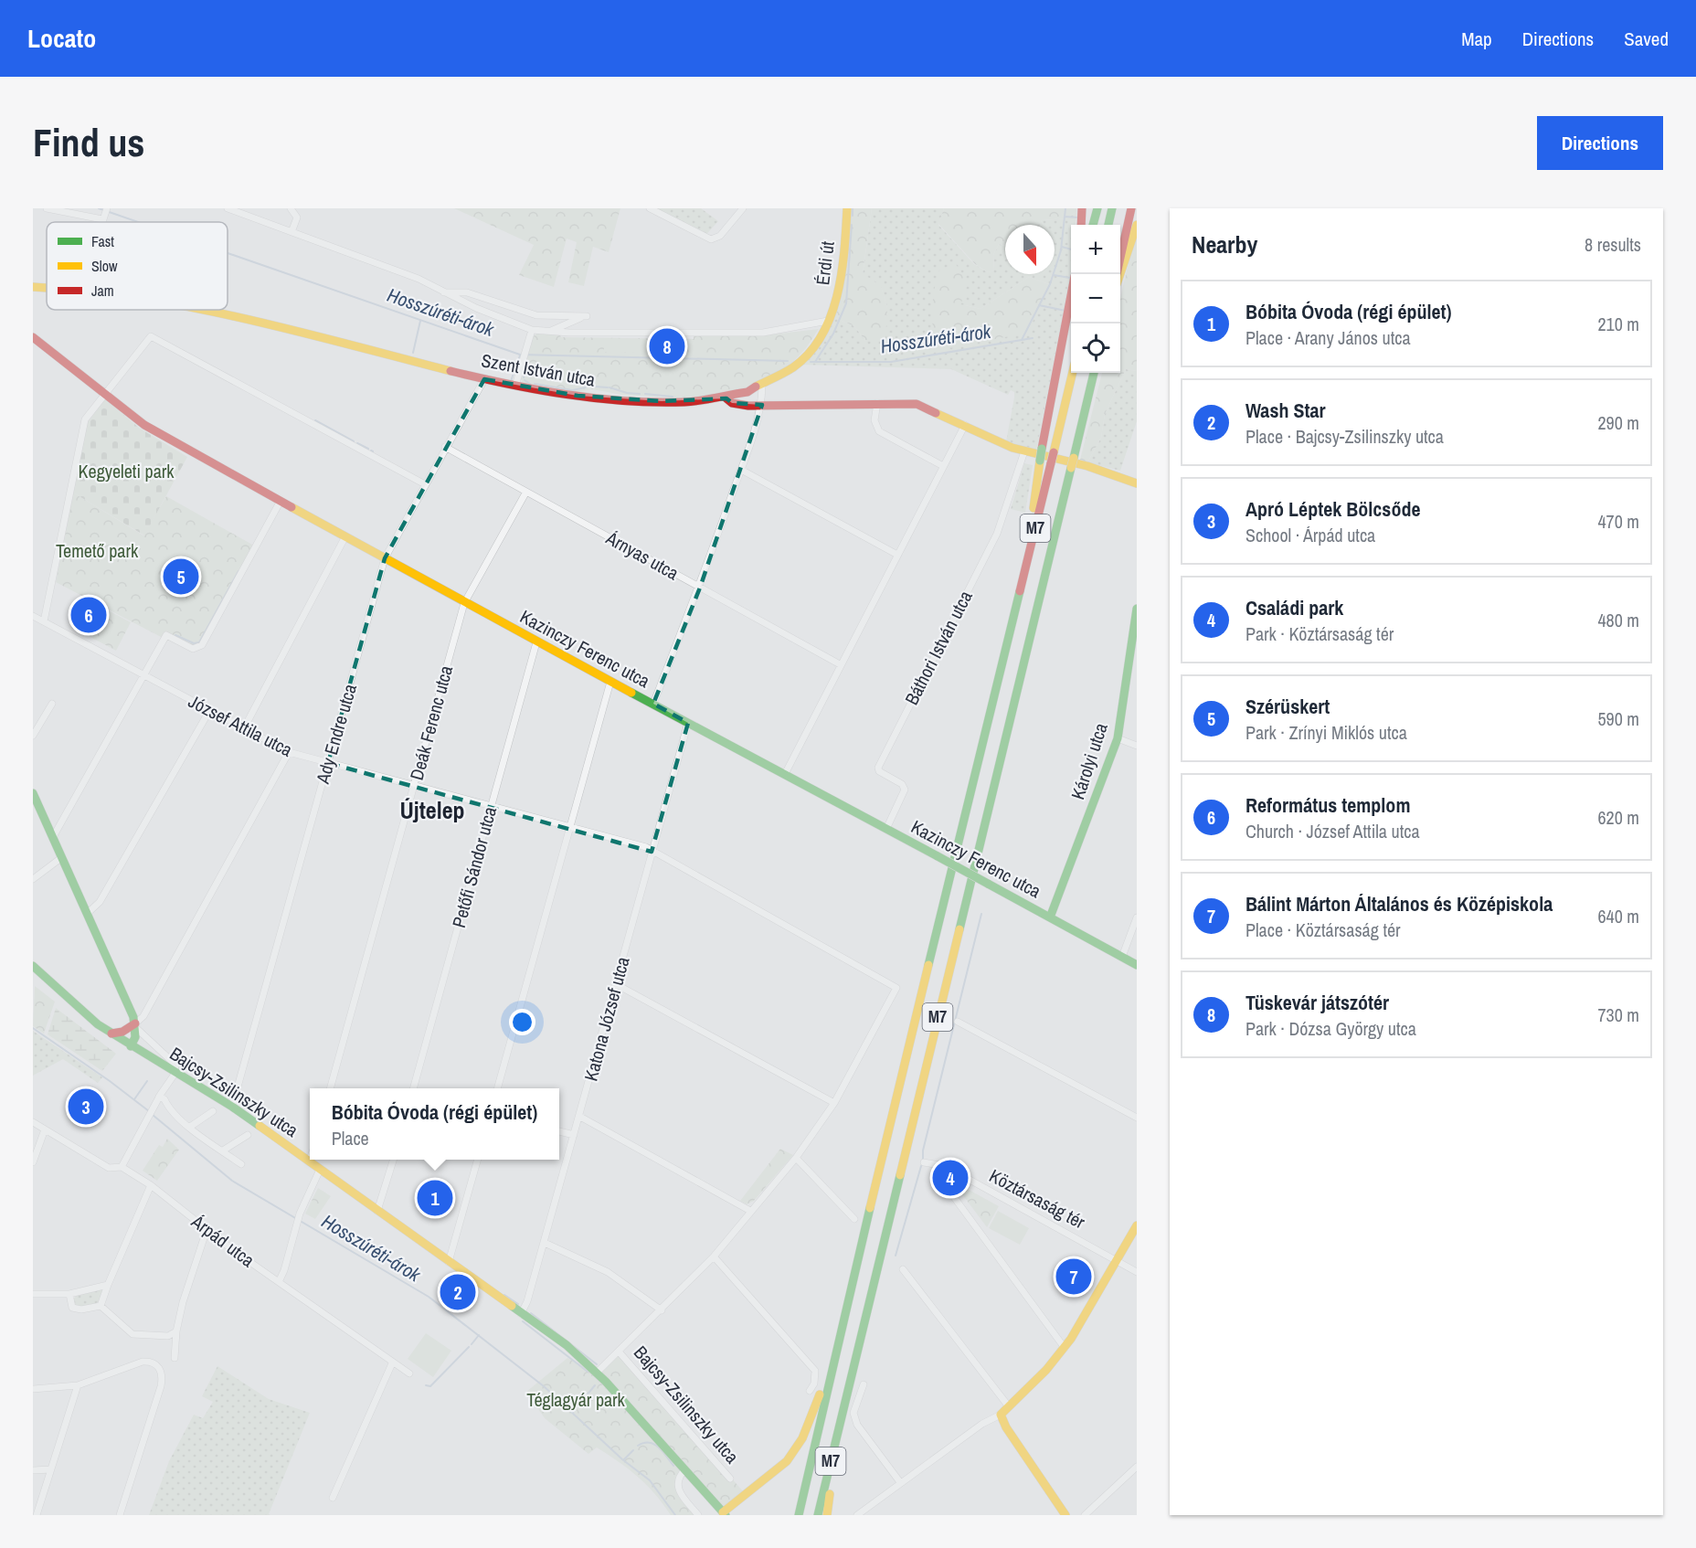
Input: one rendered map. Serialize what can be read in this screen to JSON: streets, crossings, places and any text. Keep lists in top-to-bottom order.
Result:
{
  "streets": {
    "main road": [
      "Érdi út",
      "Szent István utca",
      "M7",
      "Kazinczy Ferenc utca",
      "Károlyi utca",
      "Bajcsy-Zsilinszky utca"
    ],
    "street": [
      "Árnyas utca",
      "Báthori István utca",
      "Deák Ferenc utca",
      "József Attila utca",
      "Ady Endre utca",
      "Petőfi Sándor utca",
      "Katona József utca",
      "Köztársaság tér",
      "Árpád utca"
    ]
  },
  "crossings": [
    ["Érdi út", "Szent István utca"],
    ["Szent István utca", "Báthori István utca"],
    ["Szent István utca", "Ady Endre utca"],
    ["Árnyas utca", "Deák Ferenc utca"],
    ["Árnyas utca", "Ady Endre utca"],
    ["Báthori István utca", "Kazinczy Ferenc utca"],
    ["Kazinczy Ferenc utca", "Deák Ferenc utca"],
    ["Kazinczy Ferenc utca", "Ady Endre utca"],
    ["Kazinczy Ferenc utca", "Károlyi utca"],
    ["Kazinczy Ferenc utca", "Petőfi Sándor utca"],
    ["Kazinczy Ferenc utca", "Katona József utca"],
    ["Deák Ferenc utca", "József Attila utca"],
    ["József Attila utca", "Ady Endre utca"],
    ["József Attila utca", "Petőfi Sándor utca"],
    ["József Attila utca", "Katona József utca"],
    ["Ady Endre utca", "Bajcsy-Zsilinszky utca"],
    ["Katona József utca", "Bajcsy-Zsilinszky utca"]
  ],
  "districts": ["Újtelep"],
  "water": ["Hosszúréti-árok"],
  "parks": ["Kegyeleti park", "Temető park", "Téglagyár park"],
  "legend": ["Fast", "Slow", "Jam"],
  "north": "bottom",
  "page": {
    "header": "Locato",
    "nav": ["Map", "Directions", "Saved"],
    "buttons": "Directions",
    "title": "Find us",
    "heading": ["Nearby", "8 results"],
    "map_buttons": ["+", "−"],
    "list": [
      {
        "mark": "1",
        "name": "Bóbita Óvoda (régi épület)",
        "note": "Place · Arany János utca",
        "value": "210 m"
      },
      {
        "mark": "2",
        "name": "Wash Star",
        "note": "Place · Bajcsy-Zsilinszky utca",
        "value": "290 m"
      },
      {
        "mark": "3",
        "name": "Apró Léptek Bölcsőde",
        "note": "School · Árpád utca",
        "value": "470 m"
      },
      {
        "mark": "4",
        "name": "Családi park",
        "note": "Park · Köztársaság tér",
        "value": "480 m"
      },
      {
        "mark": "5",
        "name": "Szérüskert",
        "note": "Park · Zrínyi Miklós utca",
        "value": "590 m"
      },
      {
        "mark": "6",
        "name": "Református templom",
        "note": "Church · József Attila utca",
        "value": "620 m"
      },
      {
        "mark": "7",
        "name": "Bálint Márton Általános és Középiskola",
        "note": "Place · Köztársaság tér",
        "value": "640 m"
      },
      {
        "mark": "8",
        "name": "Tüskevár játszótér",
        "note": "Park · Dózsa György utca",
        "value": "730 m"
      }
    ],
    "pins": [
      "8",
      "5",
      "6",
      "3",
      "4",
      "1",
      "7",
      "2"
    ],
    "popup": ["Bóbita Óvoda (régi épület)", "Place"]
  }
}
